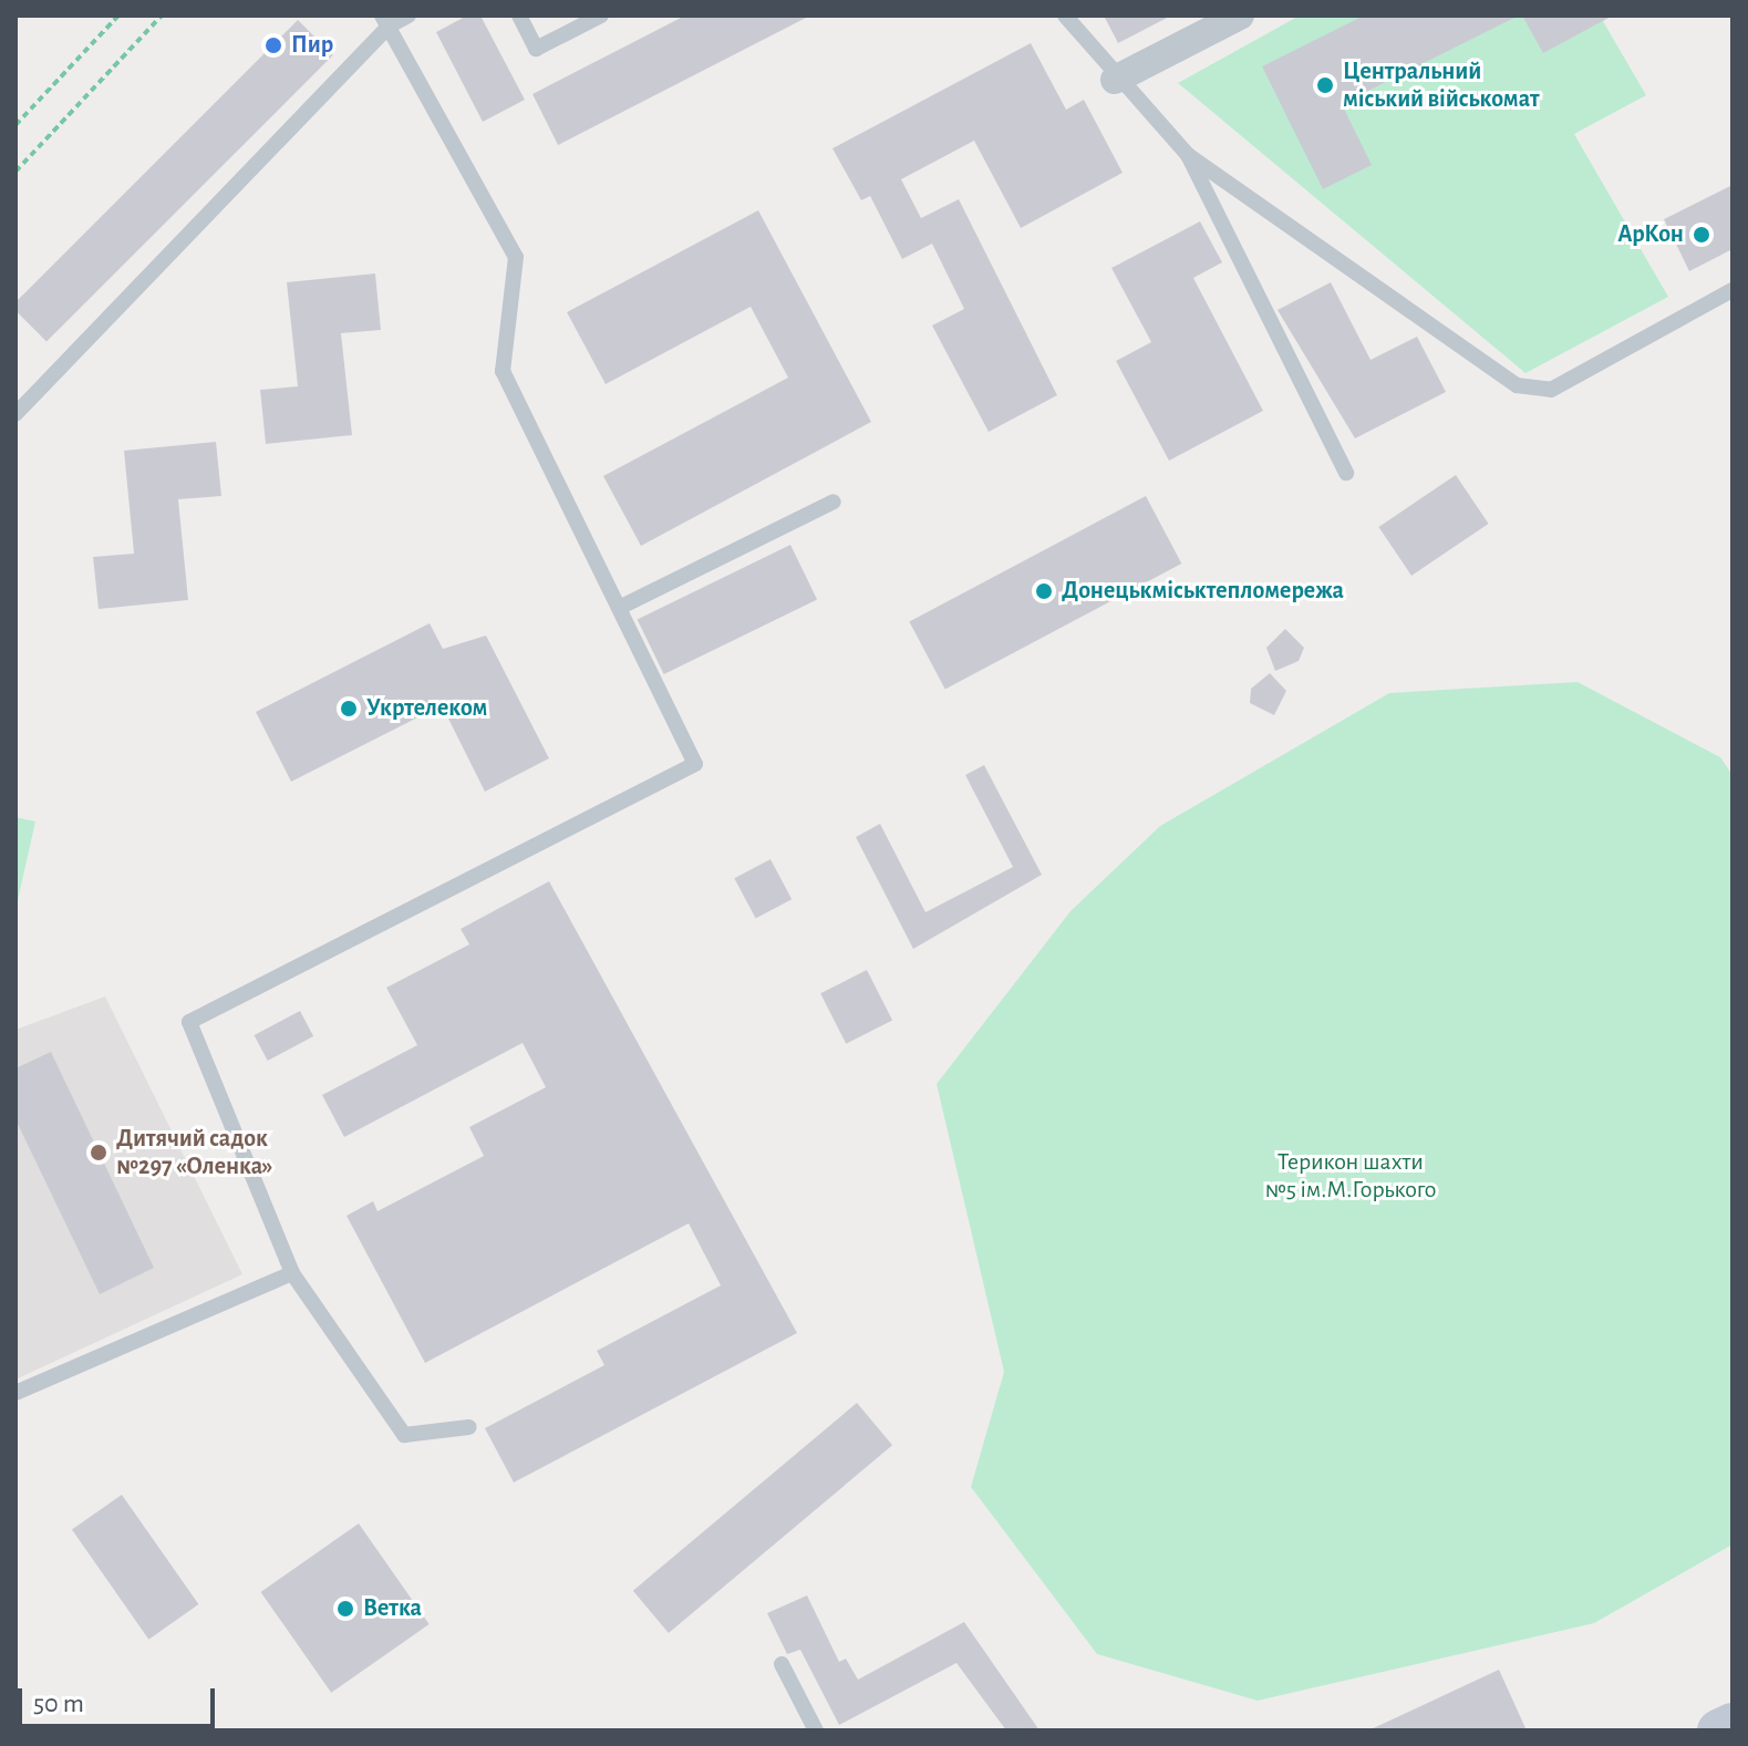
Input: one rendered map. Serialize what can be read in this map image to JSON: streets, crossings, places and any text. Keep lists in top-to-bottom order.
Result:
{
  "parks": ["Терикон шахти №5 ім.М.Горького"],
  "places": [
    "Пир",
    "Центральний міський військомат",
    "АрКон",
    "Донецькміськтепломережа",
    "Укртелеком",
    "Дитячий садок №297 «Оленка»",
    "Ветка"
  ],
  "scale_bar": "50 m"
}
